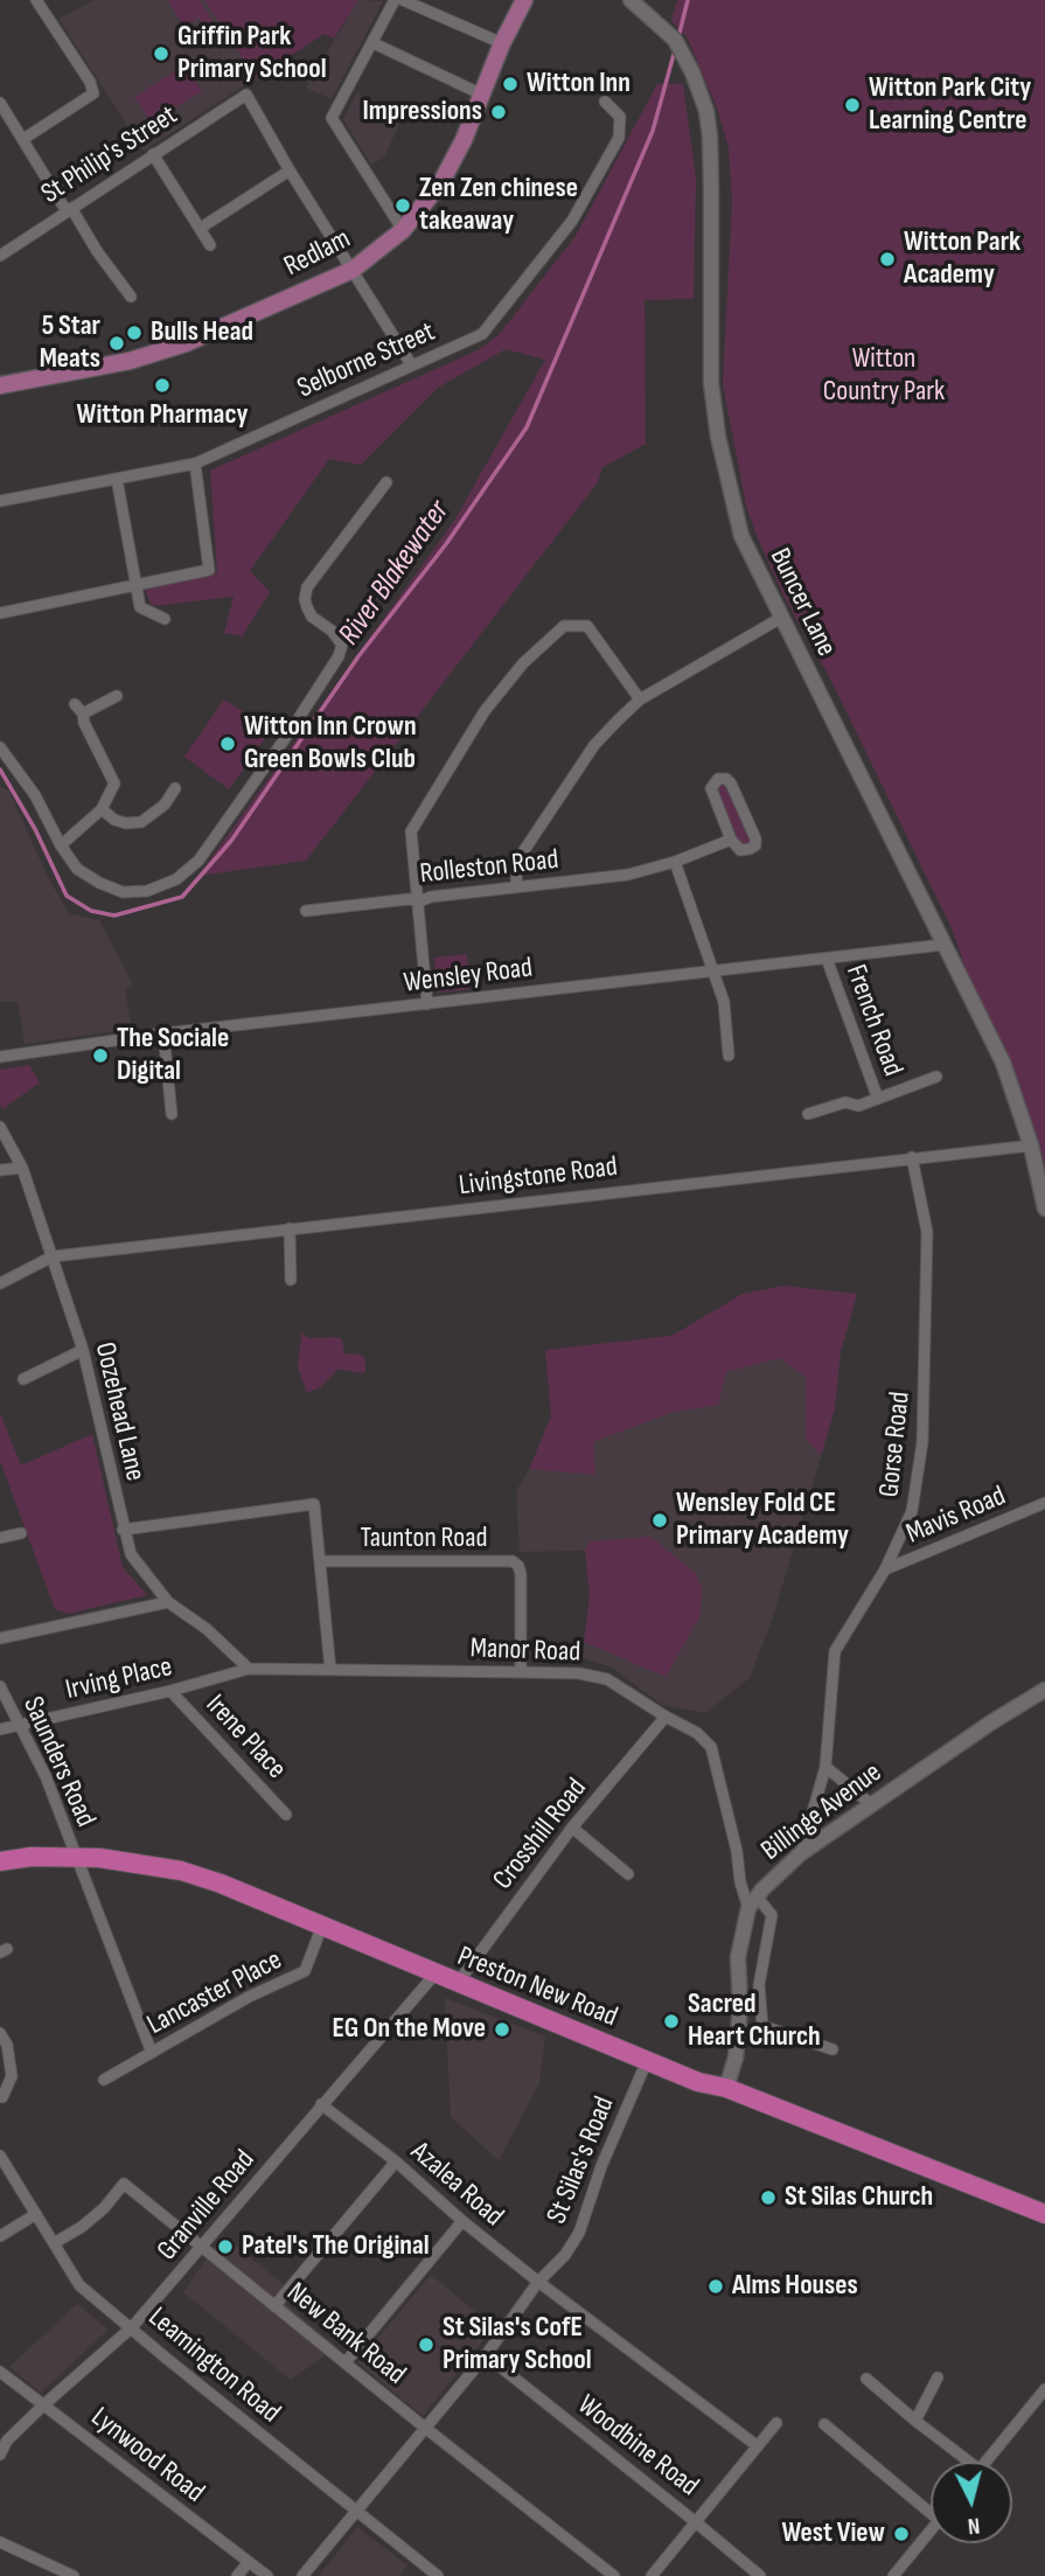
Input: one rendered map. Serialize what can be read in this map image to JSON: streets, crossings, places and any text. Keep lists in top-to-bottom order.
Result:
{
  "streets": {
    "highway": ["Preston New Road"],
    "main road": ["Redlam", "Buncer Lane", "Billinge Avenue"],
    "street": [
      "St Philip's Street",
      "Selborne Street",
      "Rolleston Road",
      "Wensley Road",
      "French Road",
      "Livingstone Road",
      "Oozehead Lane",
      "Gorse Road",
      "Mavis Road",
      "Taunton Road",
      "Manor Road",
      "Irving Place",
      "Irene Place",
      "Saunders Road",
      "Crosshill Road",
      "Lancaster Place",
      "St Silas's Road",
      "Azalea Road",
      "Granville Road",
      "New Bank Road",
      "Leamington Road",
      "Woodbine Road",
      "Lynwood Road"
    ]
  },
  "crossings": [
    ["Buncer Lane", "Wensley Road"],
    ["Buncer Lane", "Livingstone Road"],
    ["Wensley Road", "French Road"],
    ["Livingstone Road", "Oozehead Lane"],
    ["Livingstone Road", "Gorse Road"],
    ["Oozehead Lane", "Manor Road"],
    ["Oozehead Lane", "Irving Place"],
    ["Gorse Road", "Mavis Road"],
    ["Gorse Road", "Billinge Avenue"],
    ["Taunton Road", "Manor Road"],
    ["Manor Road", "Irving Place"],
    ["Manor Road", "Billinge Avenue"],
    ["Manor Road", "Crosshill Road"],
    ["Irving Place", "Irene Place"],
    ["Irving Place", "Saunders Road"],
    ["Saunders Road", "Preston New Road"],
    ["Saunders Road", "Lancaster Place"],
    ["Crosshill Road", "Preston New Road"],
    ["Preston New Road", "Lancaster Place"],
    ["Preston New Road", "St Silas's Road"],
    ["Preston New Road", "Granville Road"],
    ["St Silas's Road", "Azalea Road"],
    ["St Silas's Road", "New Bank Road"],
    ["St Silas's Road", "Leamington Road"],
    ["St Silas's Road", "Woodbine Road"],
    ["Azalea Road", "Granville Road"],
    ["Granville Road", "New Bank Road"],
    ["Granville Road", "Leamington Road"],
    ["Granville Road", "Lynwood Road"],
    ["New Bank Road", "Leamington Road"]
  ],
  "water": ["River Blakewater"],
  "parks": ["Witton Country Park"],
  "places": [
    "Griffin Park Primary School",
    "Witton Inn",
    "Witton Park City Learning Centre",
    "Impressions",
    "Zen Zen chinese takeaway",
    "Witton Park Academy",
    "Bulls Head",
    "5 Star Meats",
    "Witton Pharmacy",
    "Witton Inn Crown Green Bowls Club",
    "The Sociale Digital",
    "Wensley Fold CE Primary Academy",
    "Sacred Heart Church",
    "EG On the Move",
    "St Silas Church",
    "Patel's The Original",
    "Alms Houses",
    "St Silas's CofE Primary School",
    "West View"
  ],
  "north": "bottom"
}
